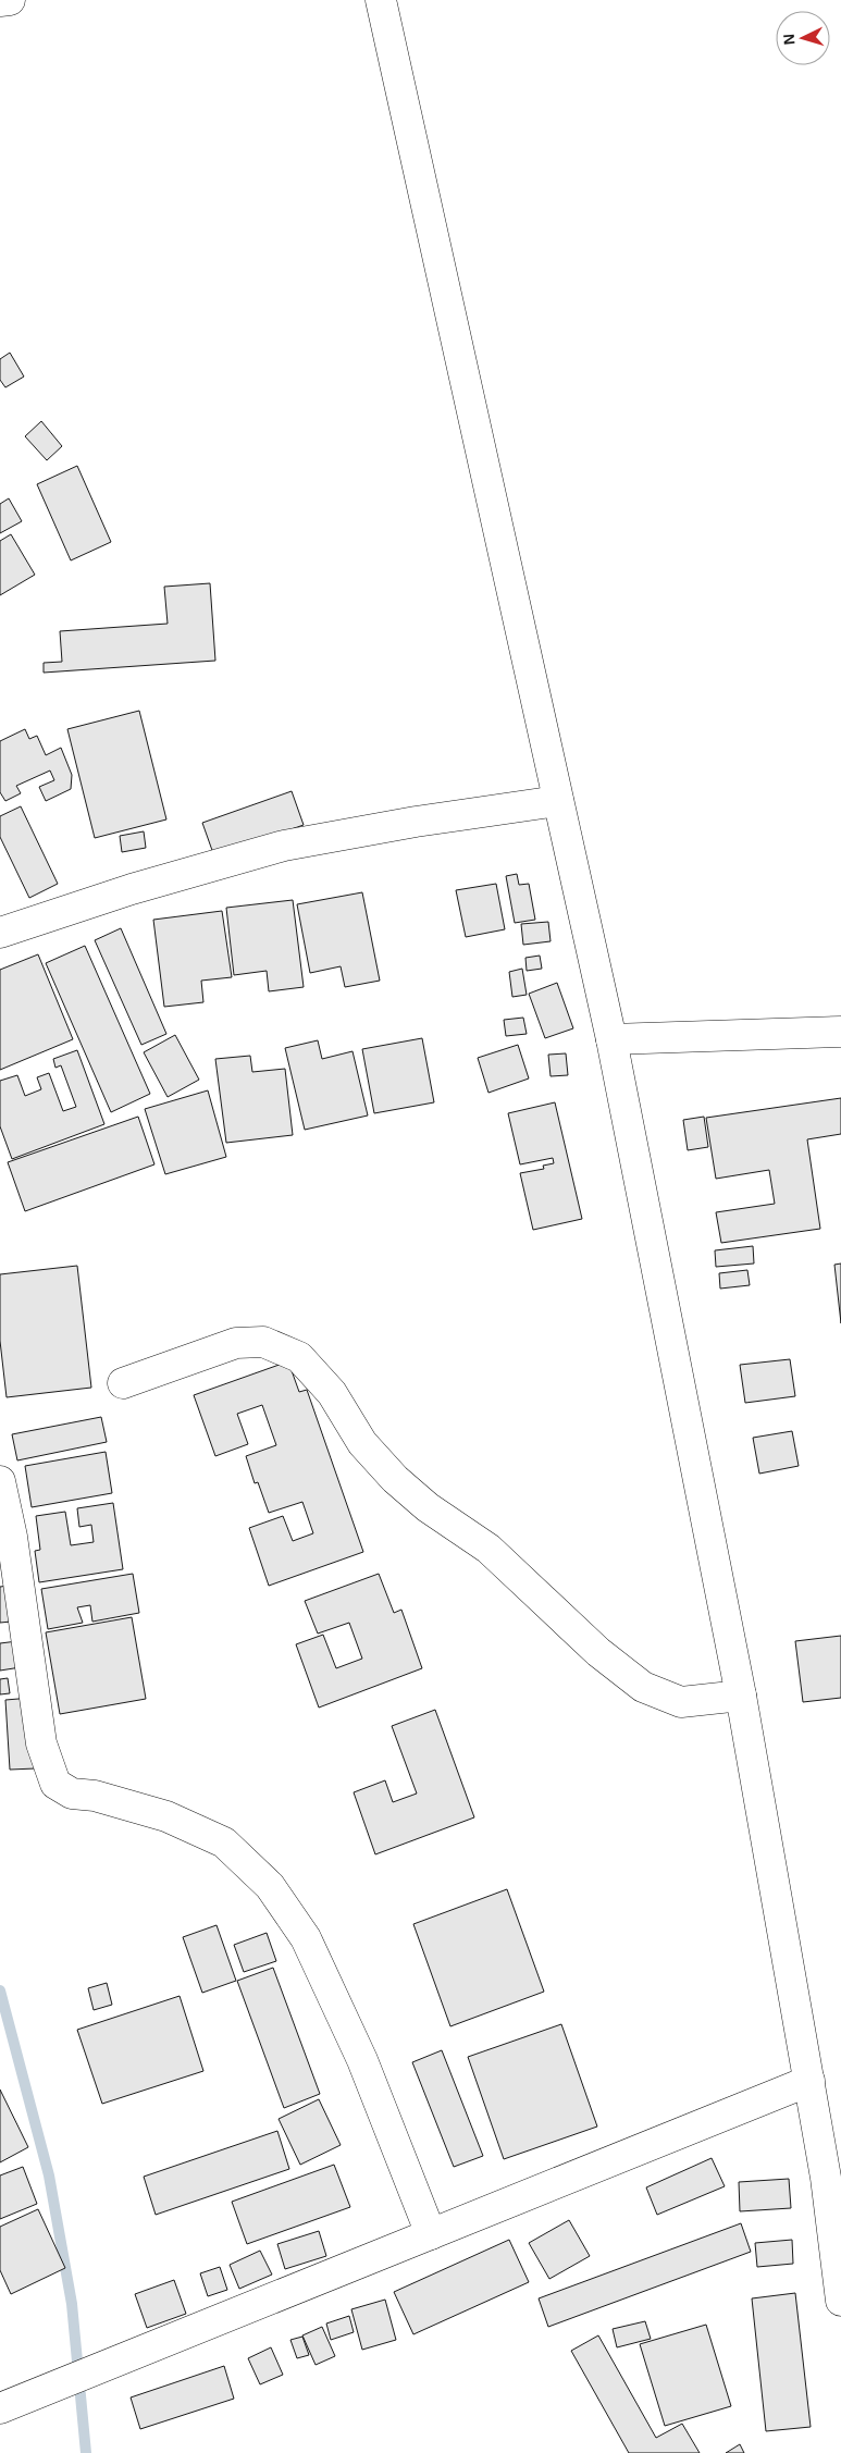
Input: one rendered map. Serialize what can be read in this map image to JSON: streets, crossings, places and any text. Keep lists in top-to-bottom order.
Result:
{
  "north": "left"
}
